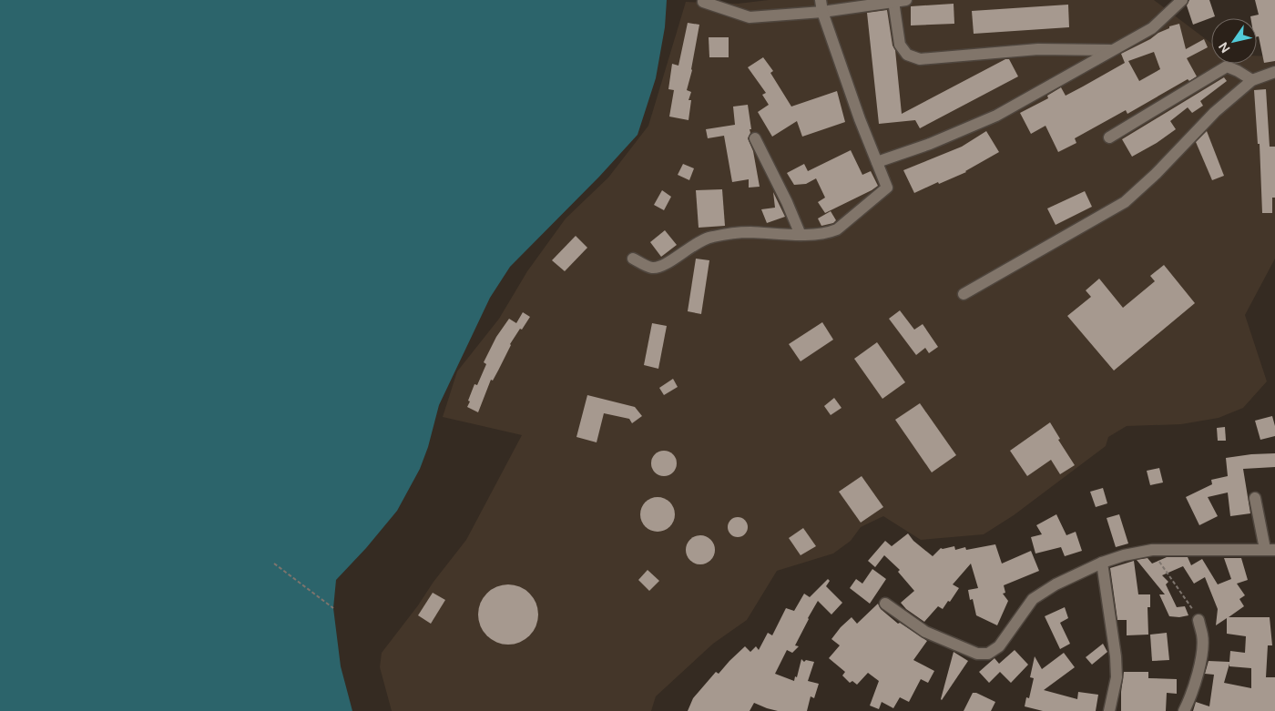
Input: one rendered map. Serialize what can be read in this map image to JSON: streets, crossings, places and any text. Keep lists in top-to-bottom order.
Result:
{
  "north": "bottom left"
}
